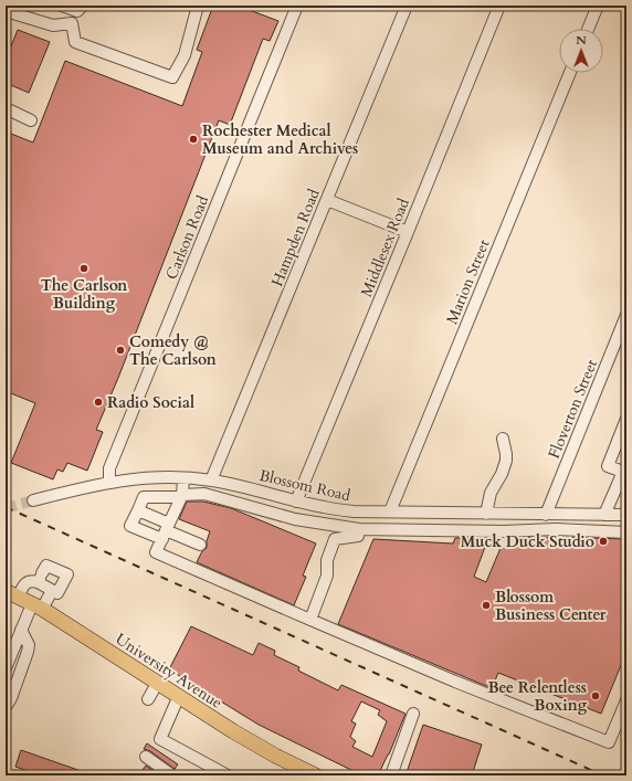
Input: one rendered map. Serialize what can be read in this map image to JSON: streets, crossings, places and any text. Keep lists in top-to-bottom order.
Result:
{
  "streets": {
    "main road": ["University Avenue"],
    "street": [
      "Carlson Road",
      "Hampden Road",
      "Middlesex Road",
      "Marion Street",
      "Floverton Street",
      "Blossom Road"
    ]
  },
  "crossings": [
    ["Carlson Road", "Blossom Road"],
    ["Hampden Road", "Blossom Road"],
    ["Middlesex Road", "Blossom Road"],
    ["Marion Street", "Blossom Road"],
    ["Floverton Street", "Blossom Road"]
  ],
  "places": [
    "Rochester Medical Museum and Archives",
    "The Carlson Building",
    "Comedy @ The Carlson",
    "Radio Social",
    "Muck Duck Studio",
    "Blossom Business Center",
    "Bee Relentless Boxing"
  ],
  "north": "top"
}
